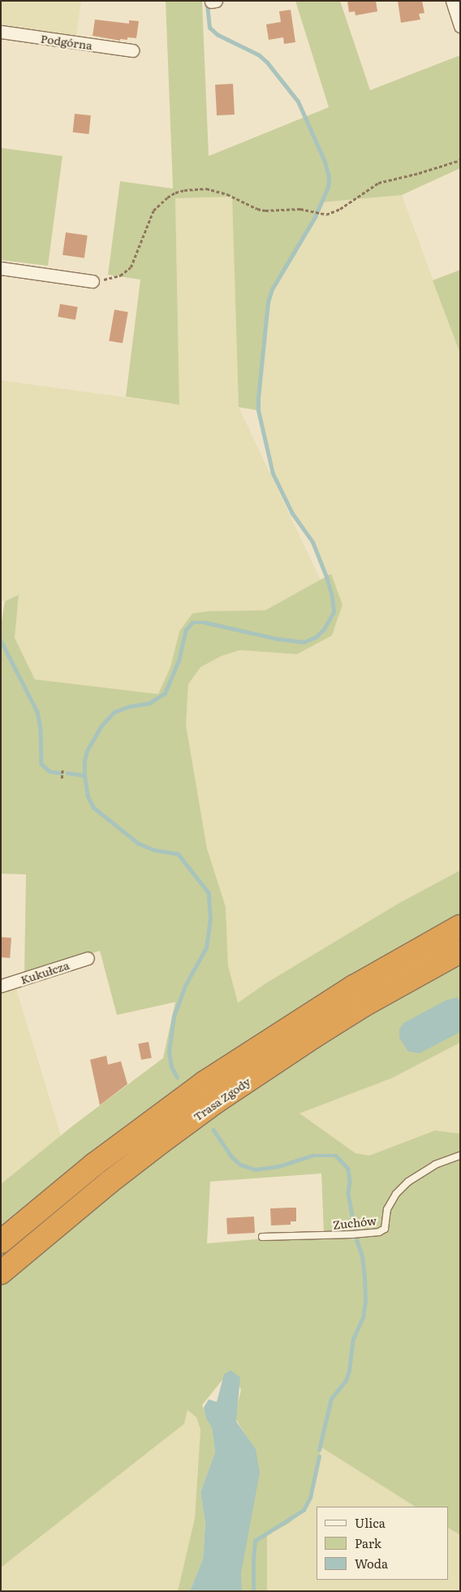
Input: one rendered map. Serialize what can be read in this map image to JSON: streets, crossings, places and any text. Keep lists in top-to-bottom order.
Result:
{
  "streets": {
    "highway": ["Trasa Zgody"],
    "street": ["Podgórna", "Kukułcza"],
    "lane": ["Zuchów"]
  },
  "legend": ["Ulica", "Park", "Woda"]
}
